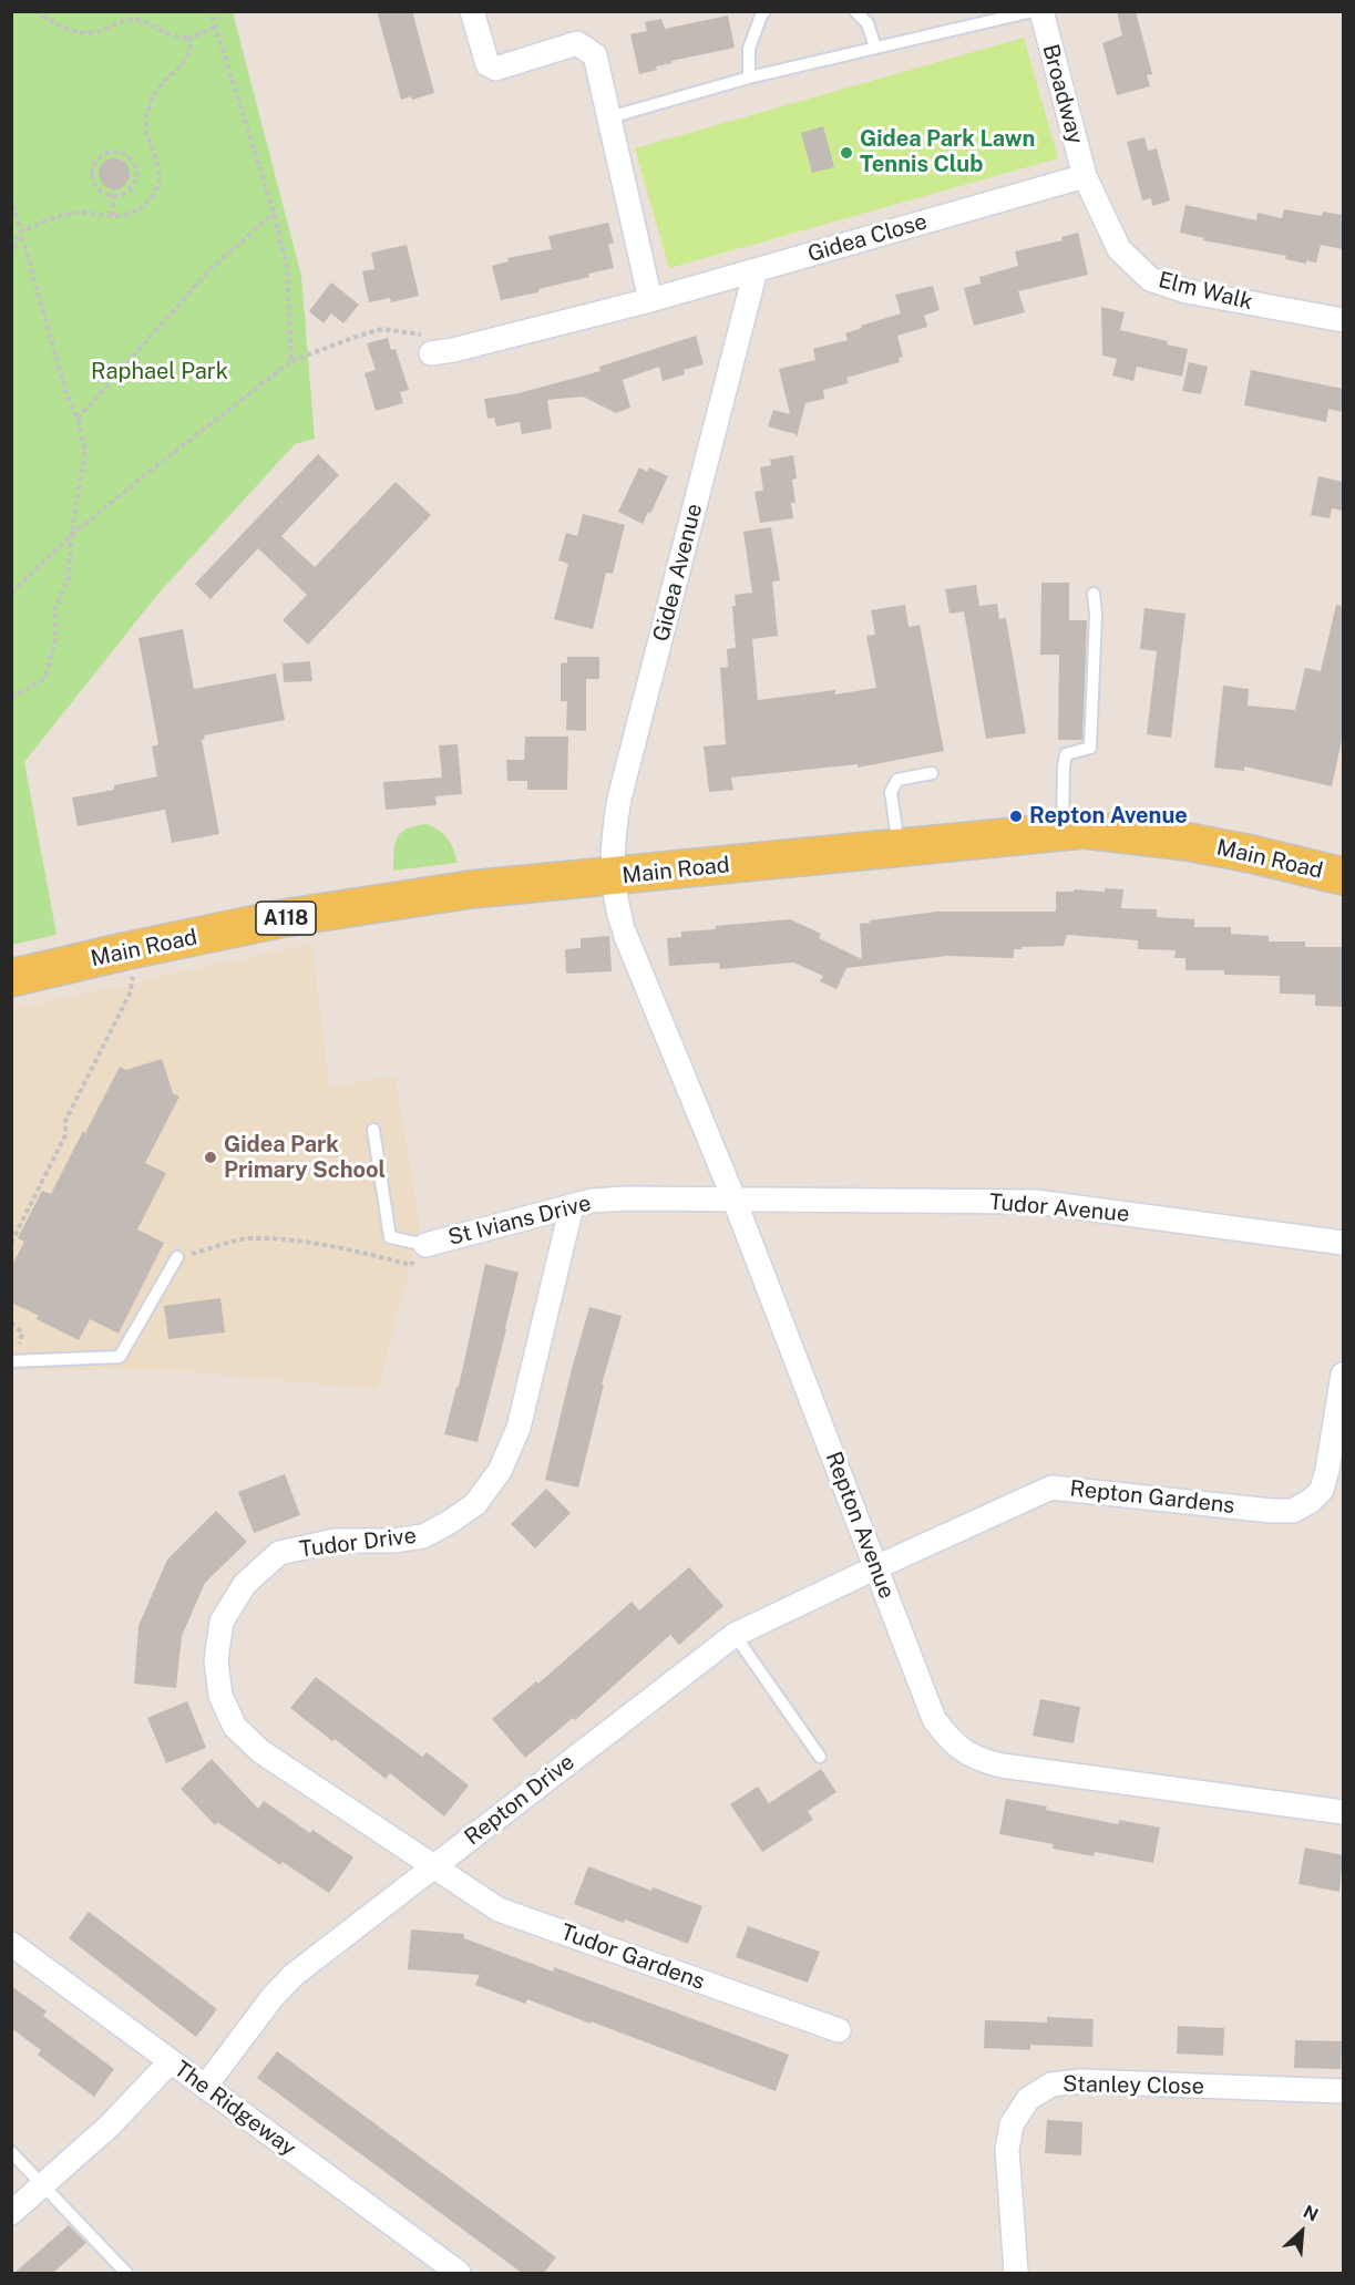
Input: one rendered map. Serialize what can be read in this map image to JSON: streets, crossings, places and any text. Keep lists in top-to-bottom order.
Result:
{
  "streets": {
    "main road": ["Main Road", "A118"],
    "street": [
      "Broadway",
      "Gidea Close",
      "Elm Walk",
      "Gidea Avenue",
      "Tudor Avenue",
      "St Ivians Drive",
      "Repton Gardens",
      "Repton Avenue",
      "Tudor Drive",
      "Repton Drive",
      "Tudor Gardens",
      "Stanley Close",
      "The Ridgeway"
    ]
  },
  "crossings": [
    ["Broadway", "Gidea Close"],
    ["Broadway", "Elm Walk"],
    ["Gidea Close", "Elm Walk"],
    ["Gidea Close", "Gidea Avenue"],
    ["Gidea Avenue", "Main Road"],
    ["Gidea Avenue", "Repton Avenue"],
    ["Main Road", "Repton Avenue"],
    ["Tudor Avenue", "St Ivians Drive"],
    ["Tudor Avenue", "Repton Avenue"],
    ["St Ivians Drive", "Repton Avenue"],
    ["St Ivians Drive", "Tudor Drive"],
    ["Repton Gardens", "Repton Avenue"],
    ["Repton Gardens", "Repton Drive"],
    ["Repton Avenue", "Repton Drive"],
    ["Tudor Drive", "Repton Drive"],
    ["Tudor Drive", "Tudor Gardens"],
    ["Repton Drive", "Tudor Gardens"],
    ["Repton Drive", "The Ridgeway"]
  ],
  "parks": ["Raphael Park"],
  "places": ["Gidea Park Lawn Tennis Club", "Repton Avenue", "Gidea Park Primary School"],
  "north": "top right"
}
